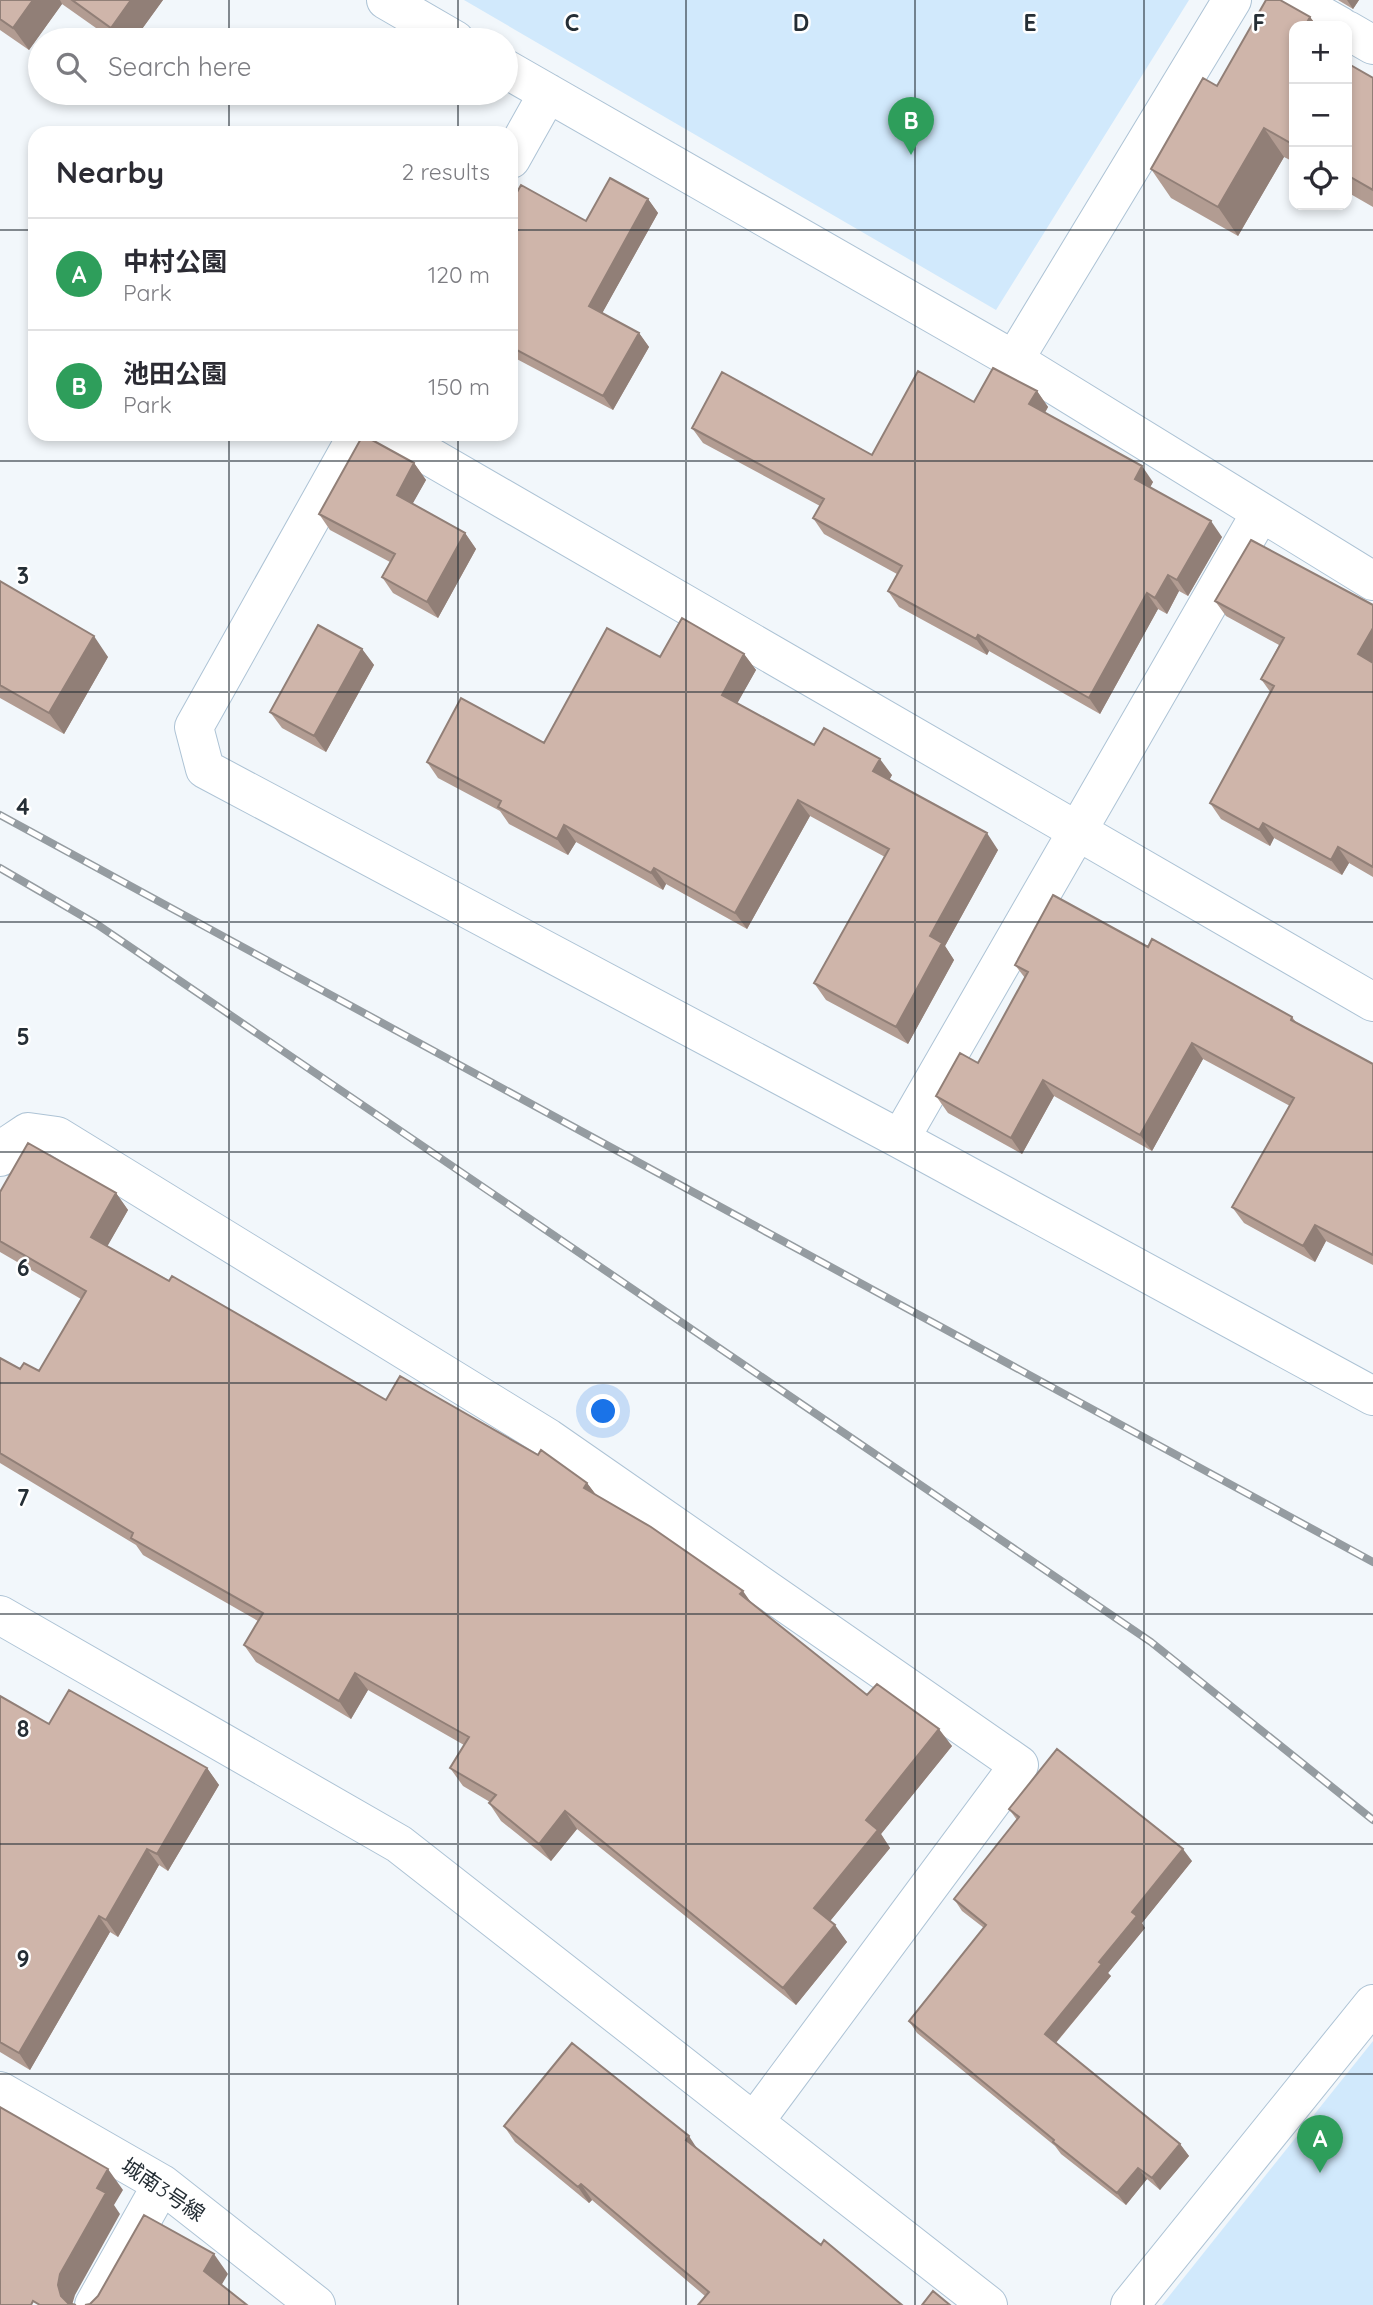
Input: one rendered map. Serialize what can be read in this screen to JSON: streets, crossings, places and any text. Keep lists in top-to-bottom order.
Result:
{
  "streets": {
    "street": ["城南3号線"]
  },
  "page": {
    "map_buttons": ["+", "−"],
    "search": "Search here",
    "pins": ["B", "A"],
    "heading": ["Nearby", "2 results"],
    "list": [
      {
        "mark": "A",
        "name": "中村公園",
        "note": "Park",
        "value": "120 m"
      },
      {
        "mark": "B",
        "name": "池田公園",
        "note": "Park",
        "value": "150 m"
      }
    ]
  },
  "grid": {
    "columns": [
      "C",
      "D",
      "E",
      "F"
    ],
    "rows": [
      "3",
      "4",
      "5",
      "6",
      "7",
      "8",
      "9"
    ]
  }
}
